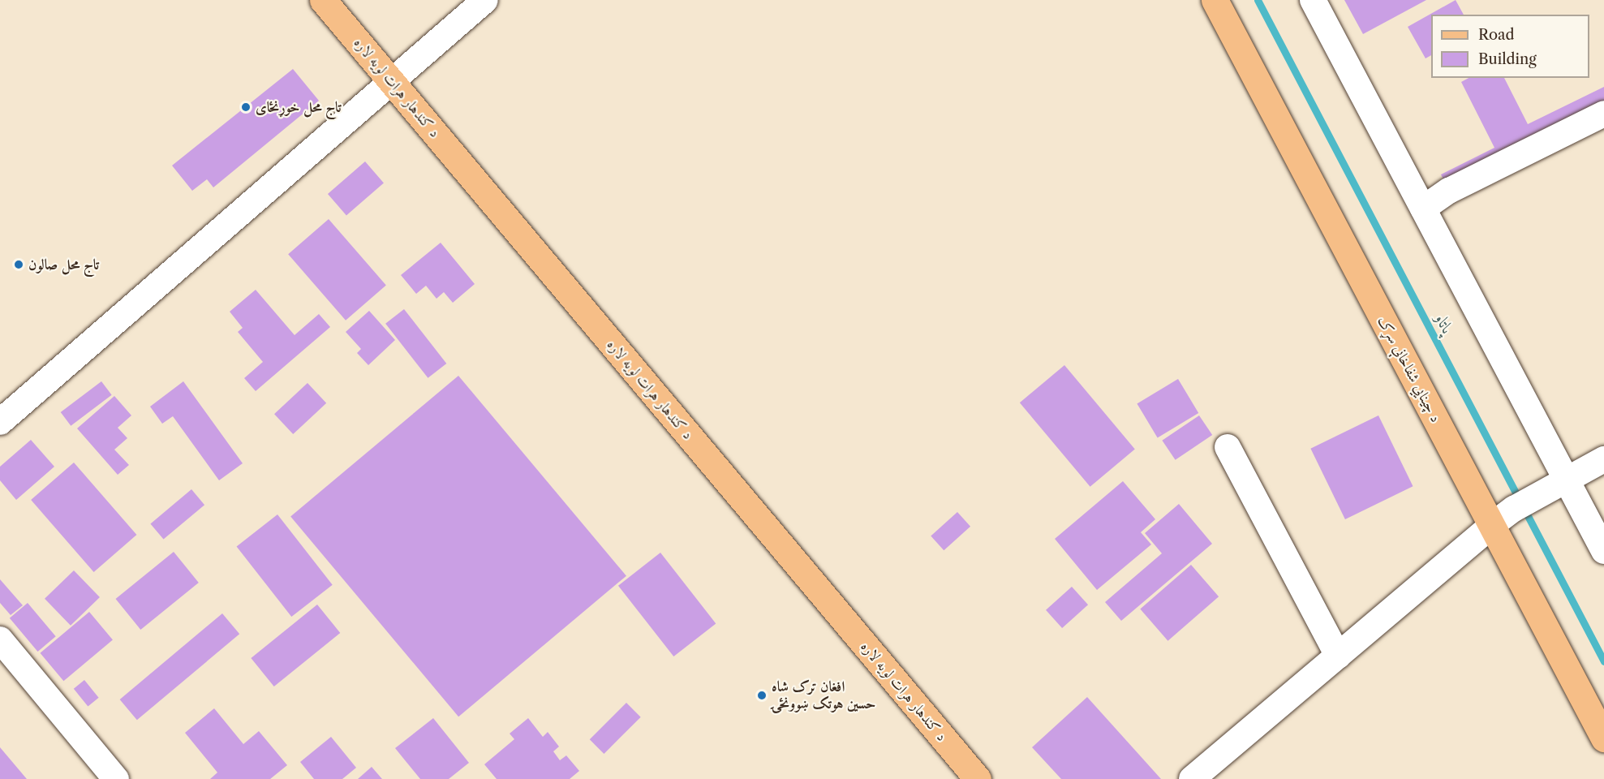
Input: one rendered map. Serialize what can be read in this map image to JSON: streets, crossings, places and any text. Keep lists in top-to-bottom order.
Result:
{
  "streets": {
    "main road": ["د کندهار هرات لویه لاره", "د چينايي شفاخانې سړک"]
  },
  "water": ["پاتاو"],
  "places": ["تاج محل خوړنځای", "تاج محل صالون", "افغان ترک شاه حسین هوتک ښوونځۍ"],
  "legend": ["Road", "Building"]
}
